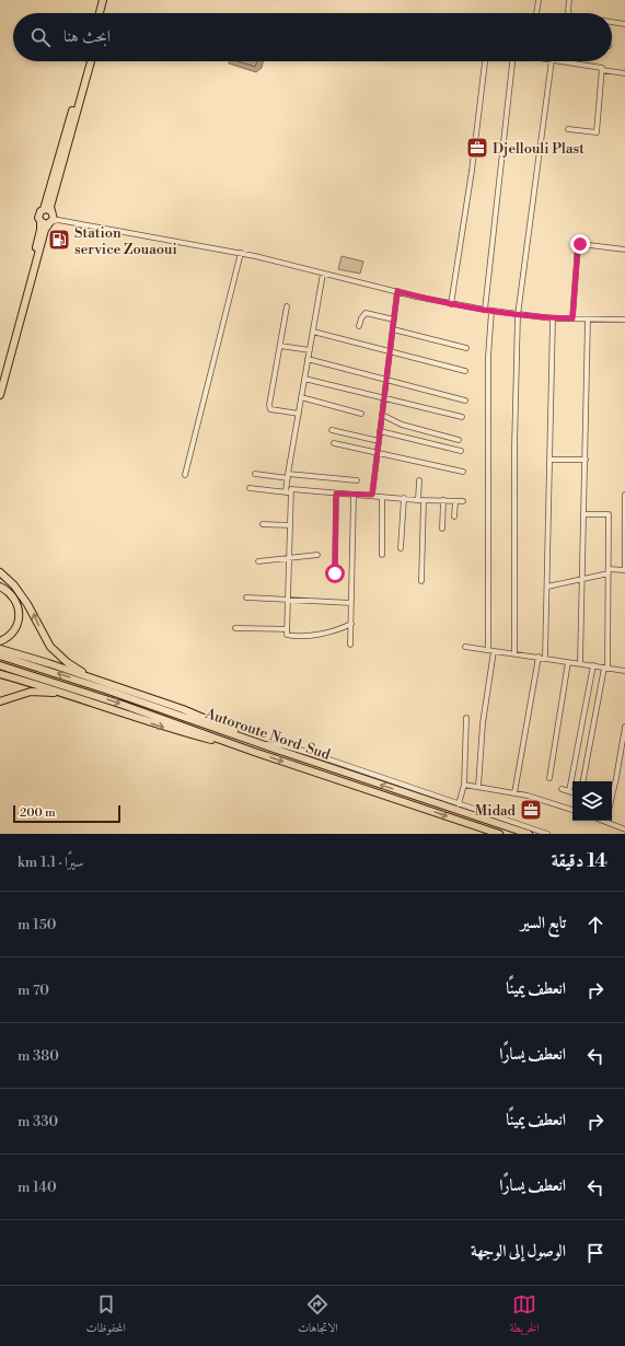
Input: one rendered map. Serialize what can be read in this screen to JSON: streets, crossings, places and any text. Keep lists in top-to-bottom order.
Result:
{
  "streets": {
    "highway": ["Autoroute Nord-Sud"]
  },
  "places": {
    "office": ["Djellouli Plast", "Midad"],
    "fuel station": ["Station service Zouaoui"]
  },
  "scale_bar": "200 m",
  "page": {
    "search": "ابحث هنا",
    "scale": "200 m",
    "heading": ["14 دقيقة", "سيرًا · 1.1 km"],
    "list": [
      ["تابع السير", "150 m"],
      ["انعطف يمينًا", "70 m"],
      ["انعطف يسارًا", "380 m"],
      ["انعطف يمينًا", "330 m"],
      ["انعطف يسارًا", "140 m"],
      "الوصول إلى الوجهة"
    ],
    "nav": ["الخريطة", "الاتجاهات", "المحفوظات"]
  }
}
